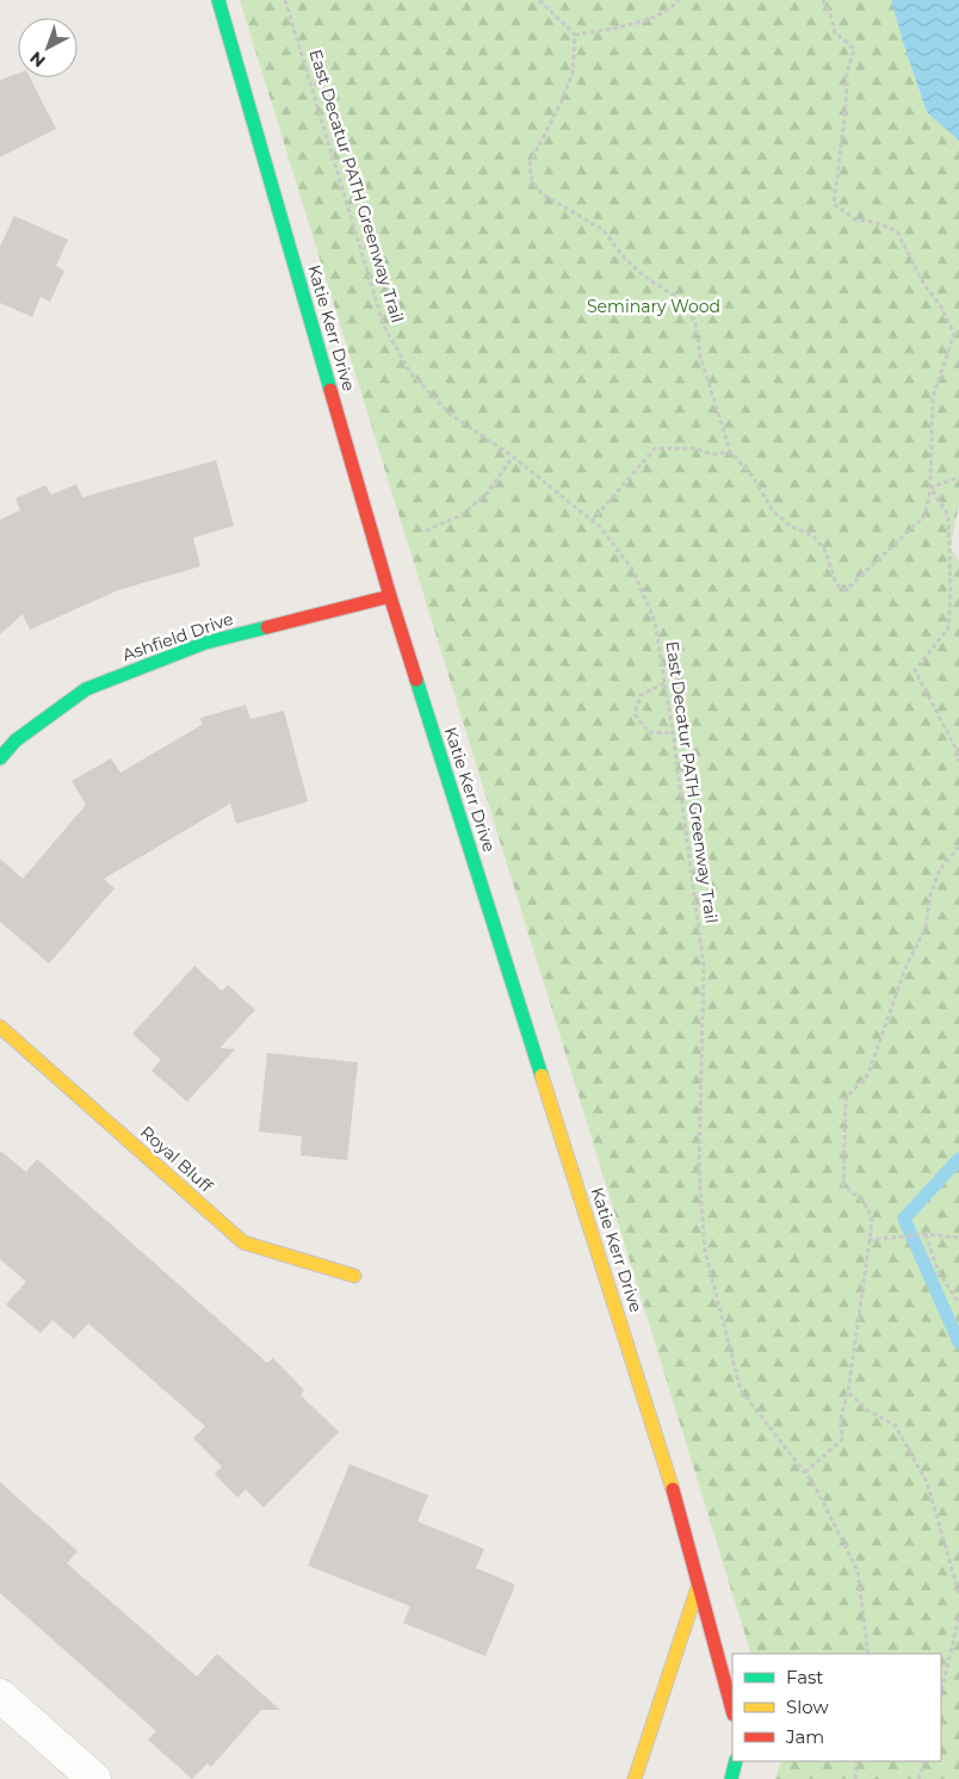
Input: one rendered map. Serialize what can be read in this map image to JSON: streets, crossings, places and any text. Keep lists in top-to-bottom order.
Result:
{
  "streets": {
    "street": ["Katie Kerr Drive", "Ashfield Drive", "Royal Bluff"],
    "path": ["East Decatur PATH Greenway Trail"]
  },
  "crossings": [
    ["Katie Kerr Drive", "Ashfield Drive"]
  ],
  "parks": ["Seminary Wood"],
  "legend": ["Fast", "Slow", "Jam"],
  "north": "bottom left"
}
